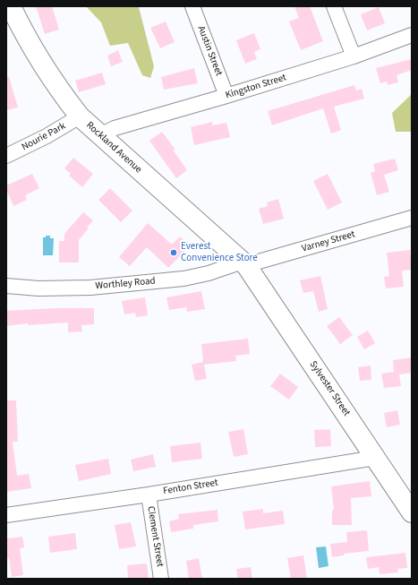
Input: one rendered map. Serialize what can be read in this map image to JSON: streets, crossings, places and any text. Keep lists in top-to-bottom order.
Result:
{
  "streets": {
    "street": [
      "Austin Street",
      "Kingston Street",
      "Nourie Park",
      "Rockland Avenue",
      "Varney Street",
      "Worthley Road",
      "Sylvester Street",
      "Fenton Street",
      "Clement Street"
    ]
  },
  "crossings": [
    ["Austin Street", "Kingston Street"],
    ["Kingston Street", "Rockland Avenue"],
    ["Nourie Park", "Rockland Avenue"],
    ["Rockland Avenue", "Varney Street"],
    ["Rockland Avenue", "Worthley Road"],
    ["Rockland Avenue", "Sylvester Street"],
    ["Varney Street", "Worthley Road"],
    ["Varney Street", "Sylvester Street"],
    ["Worthley Road", "Sylvester Street"],
    ["Sylvester Street", "Fenton Street"],
    ["Fenton Street", "Clement Street"]
  ],
  "places": ["Everest Convenience Store"]
}
